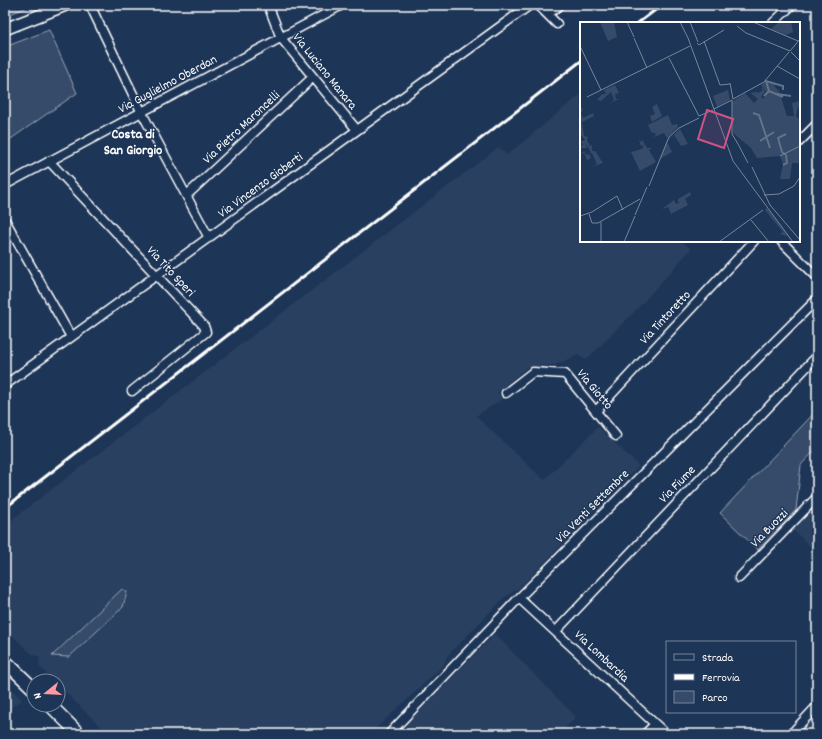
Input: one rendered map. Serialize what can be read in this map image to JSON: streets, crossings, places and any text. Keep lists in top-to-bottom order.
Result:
{
  "streets": {
    "street": [
      "Via Luciano Manara",
      "Via Guglielmo Oberdan",
      "Via Pietro Maroncelli",
      "Via Vincenzo Gioberti",
      "Via Tito Speri",
      "Via Tintoretto",
      "Via Giotto",
      "Via Fiume",
      "Via Venti Settembre",
      "Via Buozzi",
      "Via Lombardia"
    ]
  },
  "crossings": [
    ["Via Luciano Manara", "Via Guglielmo Oberdan"],
    ["Via Luciano Manara", "Via Pietro Maroncelli"],
    ["Via Luciano Manara", "Via Vincenzo Gioberti"],
    ["Via Guglielmo Oberdan", "Via Tito Speri"],
    ["Via Vincenzo Gioberti", "Via Tito Speri"],
    ["Via Tintoretto", "Via Giotto"],
    ["Via Fiume", "Via Lombardia"],
    ["Via Venti Settembre", "Via Lombardia"]
  ],
  "districts": ["Costa di San Giorgio"],
  "legend": ["Strada", "Ferrovia", "Parco"],
  "north": "left"
}
